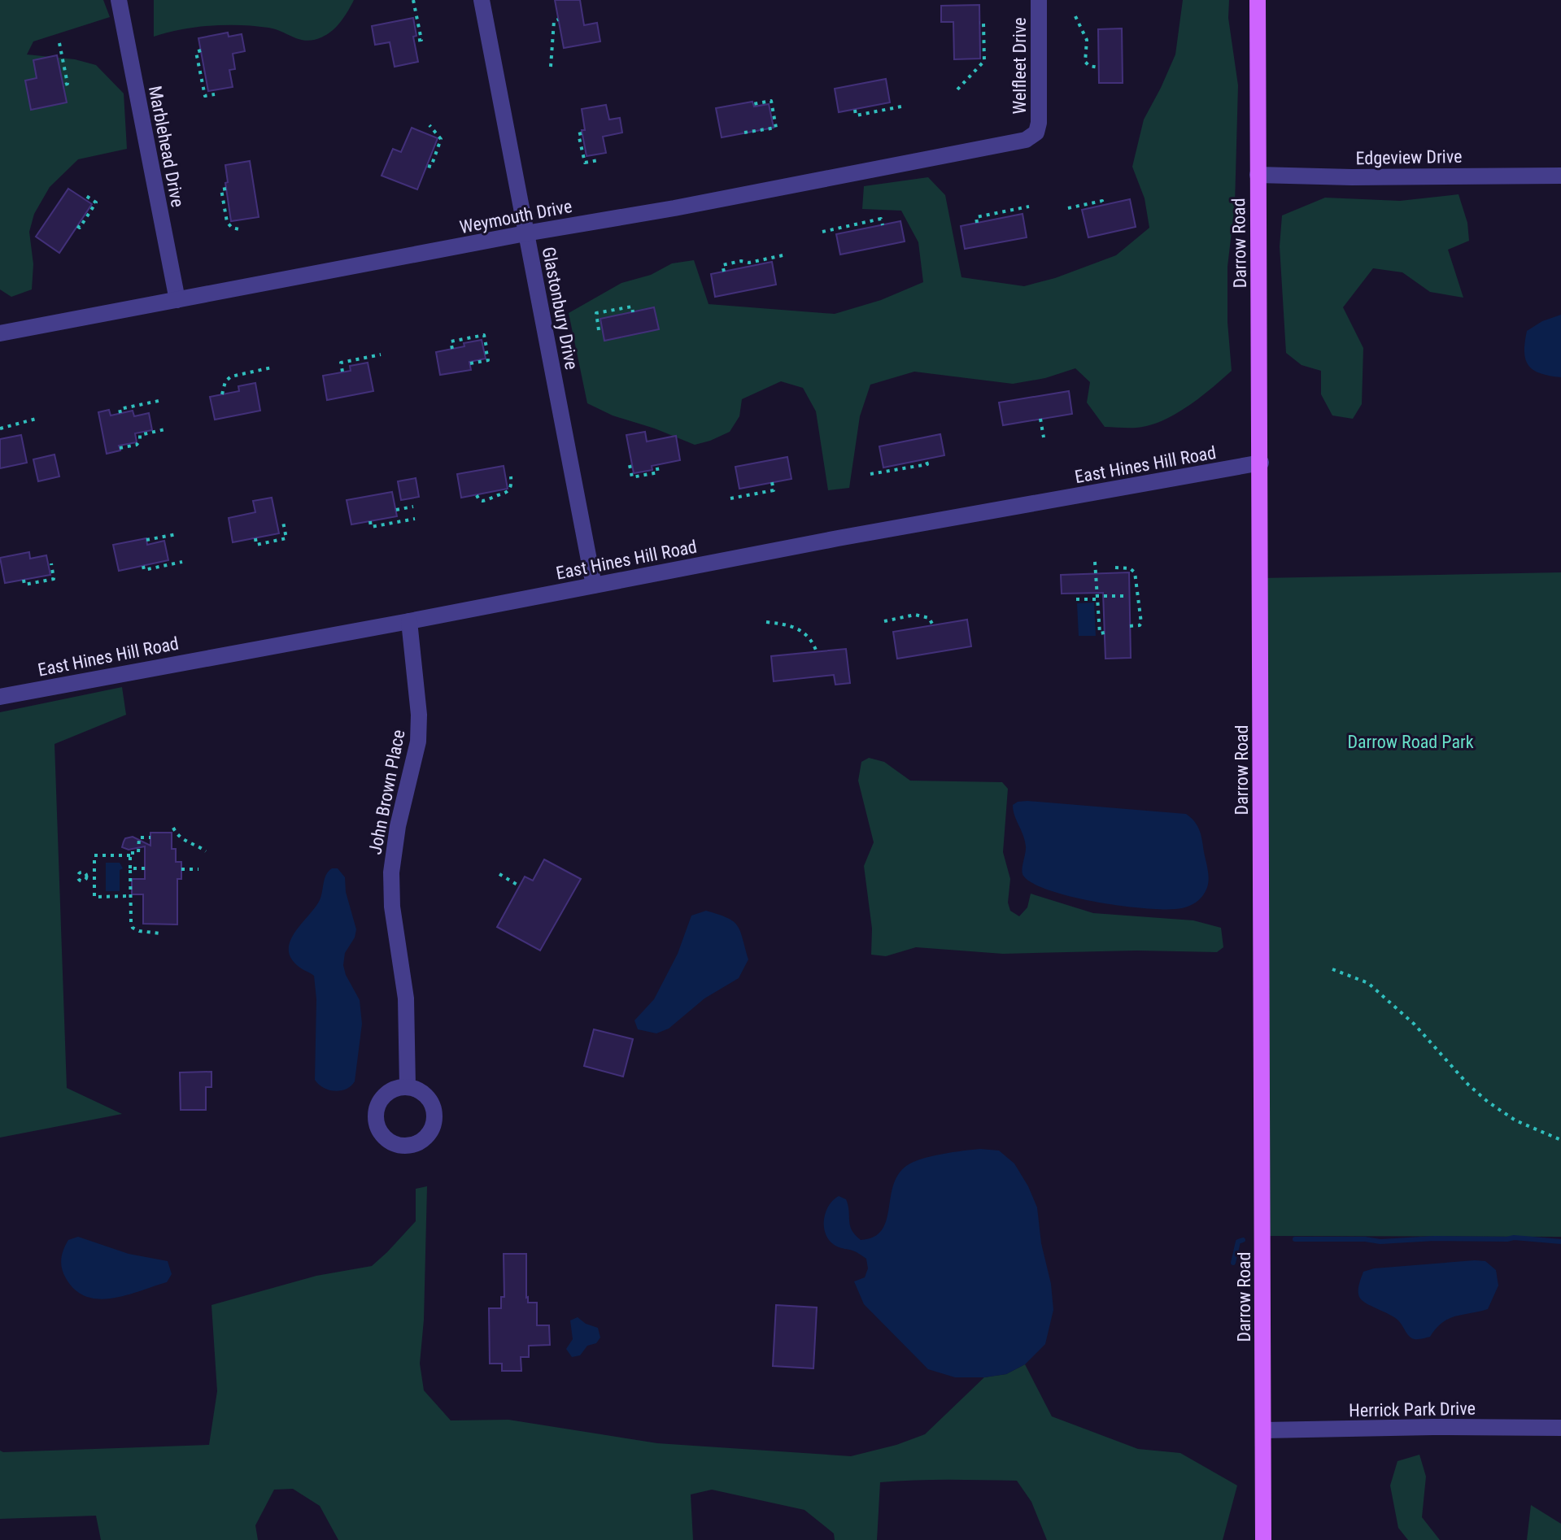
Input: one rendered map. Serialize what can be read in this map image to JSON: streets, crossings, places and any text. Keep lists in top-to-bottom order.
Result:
{
  "streets": {
    "main road": ["Darrow Road"],
    "street": [
      "Welfleet Drive",
      "Marblehead Drive",
      "Edgeview Drive",
      "Weymouth Drive",
      "Glastonbury Drive",
      "East Hines Hill Road",
      "John Brown Place",
      "Herrick Park Drive"
    ]
  },
  "crossings": [
    ["Welfleet Drive", "Weymouth Drive"],
    ["Marblehead Drive", "Weymouth Drive"],
    ["Edgeview Drive", "Darrow Road"],
    ["Weymouth Drive", "Glastonbury Drive"],
    ["Darrow Road", "East Hines Hill Road"],
    ["Darrow Road", "Herrick Park Drive"],
    ["Glastonbury Drive", "East Hines Hill Road"],
    ["East Hines Hill Road", "John Brown Place"]
  ],
  "parks": ["Darrow Road Park"]
}
